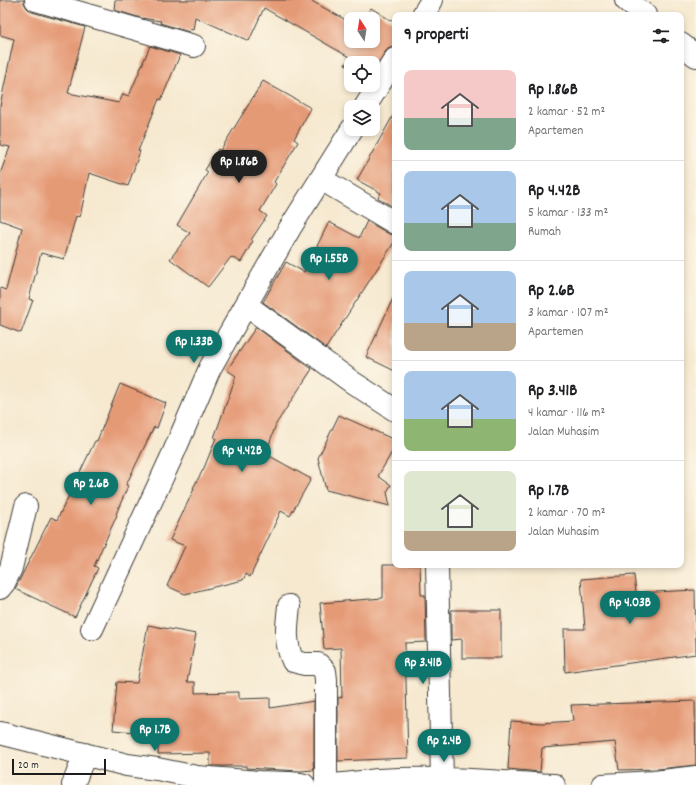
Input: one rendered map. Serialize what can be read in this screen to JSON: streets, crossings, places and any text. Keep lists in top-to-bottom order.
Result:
{
  "scale_bar": "20 m",
  "north": "top",
  "page": {
    "heading": "9 properti",
    "list": [
      {
        "name": "Rp 1.86B",
        "note": "2 kamar · 52 m² · Apartemen"
      },
      {
        "name": "Rp 4.42B",
        "note": "5 kamar · 133 m² · Rumah"
      },
      {
        "name": "Rp 2.6B",
        "note": "3 kamar · 107 m² · Apartemen"
      },
      {
        "name": "Rp 3.41B",
        "note": "4 kamar · 116 m² · Jalan Muhasim"
      },
      {
        "name": "Rp 1.7B",
        "note": "2 kamar · 70 m² · Jalan Muhasim"
      }
    ],
    "price": [
      "Rp 1.86B",
      "Rp 1.55B",
      "Rp 1.33B",
      "Rp 4.42B",
      "Rp 2.6B",
      "Rp 4.03B",
      "Rp 3.41B",
      "Rp 1.7B",
      "Rp 2.4B"
    ],
    "scale": "20 m"
  }
}
